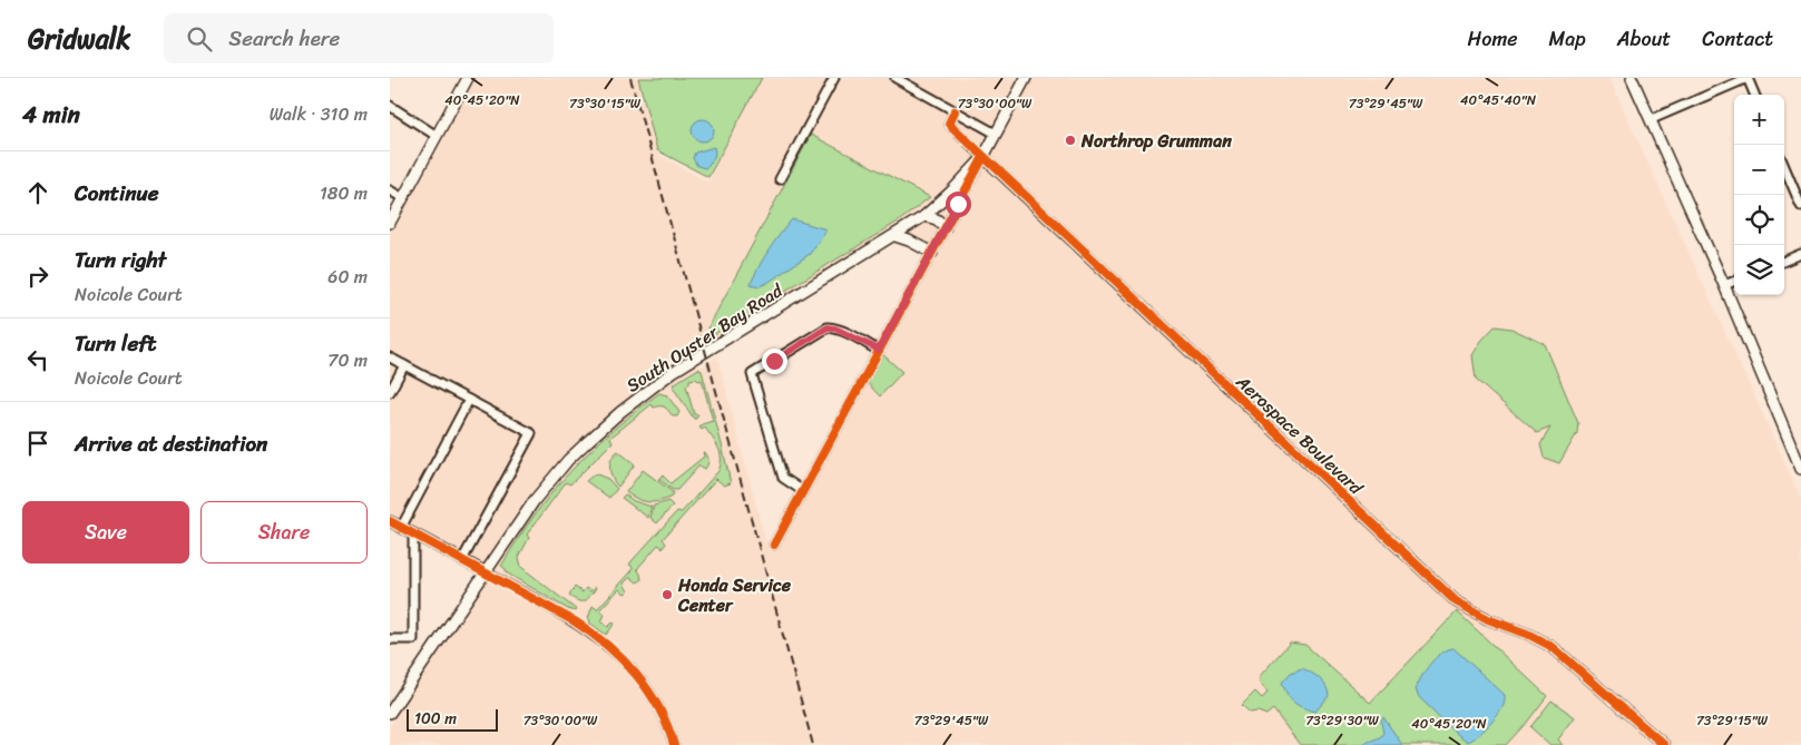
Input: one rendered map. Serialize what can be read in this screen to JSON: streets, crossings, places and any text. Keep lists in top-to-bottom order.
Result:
{
  "streets": {
    "main road": ["South Oyster Bay Road", "Aerospace Boulevard"]
  },
  "crossings": [
    ["South Oyster Bay Road", "Aerospace Boulevard"]
  ],
  "places": ["Northrop Grumman", "Honda Service Center"],
  "scale_bar": "100 m",
  "page": {
    "header": "Gridwalk",
    "search": "Search here",
    "nav": [
      "Home",
      "Map",
      "About",
      "Contact"
    ],
    "heading": ["4 min", "Walk · 310 m"],
    "map_buttons": ["+", "−"],
    "list": [
      ["Continue", "180 m"],
      ["Turn right", "Noicole Court", "60 m"],
      ["Turn left", "Noicole Court", "70 m"],
      "Arrive at destination"
    ],
    "buttons": ["Save", "Share"],
    "scale": "100 m"
  },
  "coordinates": [
    "40°45'40\"N",
    "40°45'20\"N",
    "73°30'15\"W",
    "73°30'00\"W",
    "73°29'45\"W",
    "73°29'30\"W",
    "73°29'15\"W"
  ]
}
